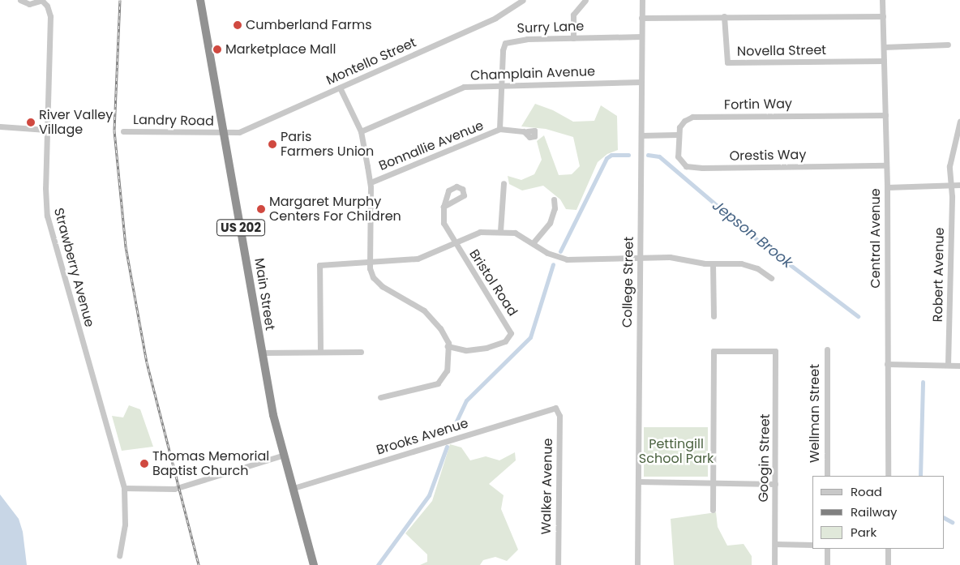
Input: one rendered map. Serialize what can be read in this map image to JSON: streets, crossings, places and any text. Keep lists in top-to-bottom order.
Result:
{
  "streets": {
    "highway": ["US 202", "Main Street"],
    "street": [
      "Surry Lane",
      "Novella Street",
      "Montello Street",
      "Champlain Avenue",
      "Fortin Way",
      "Landry Road",
      "Bonnallie Avenue",
      "Orestis Way",
      "Central Avenue",
      "Strawberry Avenue",
      "Robert Avenue",
      "College Street",
      "Bristol Road",
      "Wellman Street",
      "Brooks Avenue",
      "Googin Street",
      "Walker Avenue"
    ]
  },
  "crossings": [
    ["Surry Lane", "Champlain Avenue"],
    ["Surry Lane", "College Street"],
    ["Novella Street", "Central Avenue"],
    ["Montello Street", "Landry Road"],
    ["Montello Street", "Main Street"],
    ["Champlain Avenue", "College Street"],
    ["Fortin Way", "Orestis Way"],
    ["Fortin Way", "Central Avenue"],
    ["Landry Road", "Main Street"],
    ["Orestis Way", "Central Avenue"],
    ["Main Street", "Brooks Avenue"],
    ["Brooks Avenue", "Walker Avenue"]
  ],
  "water": ["Jepson Brook"],
  "parks": ["Pettingill School Park"],
  "places": [
    "Cumberland Farms",
    "Marketplace Mall",
    "River Valley Village",
    "Paris Farmers Union",
    "Margaret Murphy Centers For Children",
    "Thomas Memorial Baptist Church"
  ],
  "legend": ["Road", "Railway", "Park"]
}
